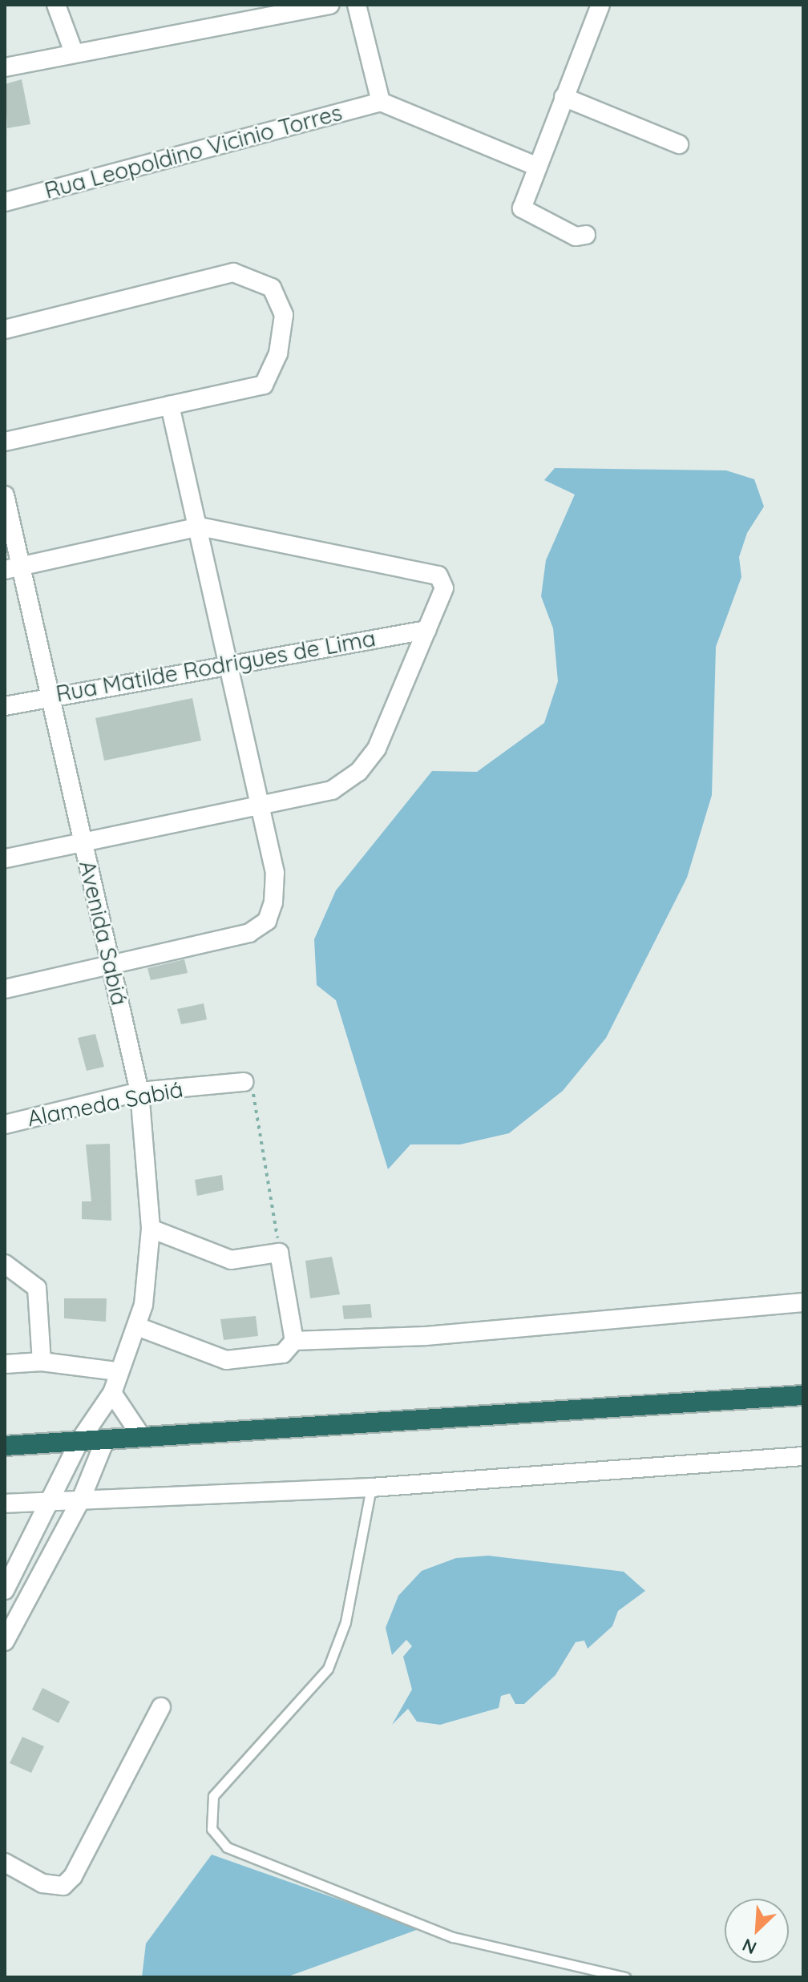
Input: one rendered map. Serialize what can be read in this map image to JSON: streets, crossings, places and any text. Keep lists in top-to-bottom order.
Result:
{
  "streets": {
    "street": [
      "Rua Leopoldino Vicinio Torres",
      "Rua Matilde Rodrigues de Lima",
      "Avenida Sabiá",
      "Alameda Sabiá"
    ]
  },
  "crossings": [
    ["Rua Matilde Rodrigues de Lima", "Avenida Sabiá"],
    ["Avenida Sabiá", "Alameda Sabiá"]
  ],
  "north": "bottom left"
}
